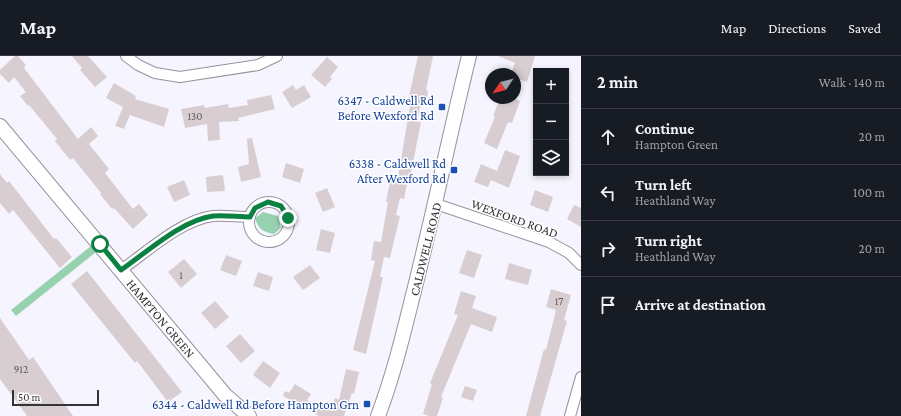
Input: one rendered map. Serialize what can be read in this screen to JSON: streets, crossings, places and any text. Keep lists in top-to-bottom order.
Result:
{
  "streets": {
    "street": ["WEXFORD ROAD", "CALDWELL ROAD", "HAMPTON GREEN"]
  },
  "crossings": [
    ["WEXFORD ROAD", "CALDWELL ROAD"]
  ],
  "places": {
    "transit": ["6347 - Caldwell Rd Before Wexford Rd", "6338 - Caldwell Rd After Wexford Rd", "6344 - Caldwell Rd Before Hampton Grn"]
  },
  "house_numbers": [
    "130",
    "1",
    "17",
    "912"
  ],
  "scale_bar": "50 m",
  "north": "bottom left",
  "page": {
    "header": "Map",
    "nav": ["Map", "Directions", "Saved"],
    "heading": ["2 min", "Walk · 140 m"],
    "map_buttons": ["+", "−"],
    "list": [
      ["Continue", "Hampton Green", "20 m"],
      ["Turn left", "Heathland Way", "100 m"],
      ["Turn right", "Heathland Way", "20 m"],
      "Arrive at destination"
    ],
    "scale": "50 m"
  }
}
